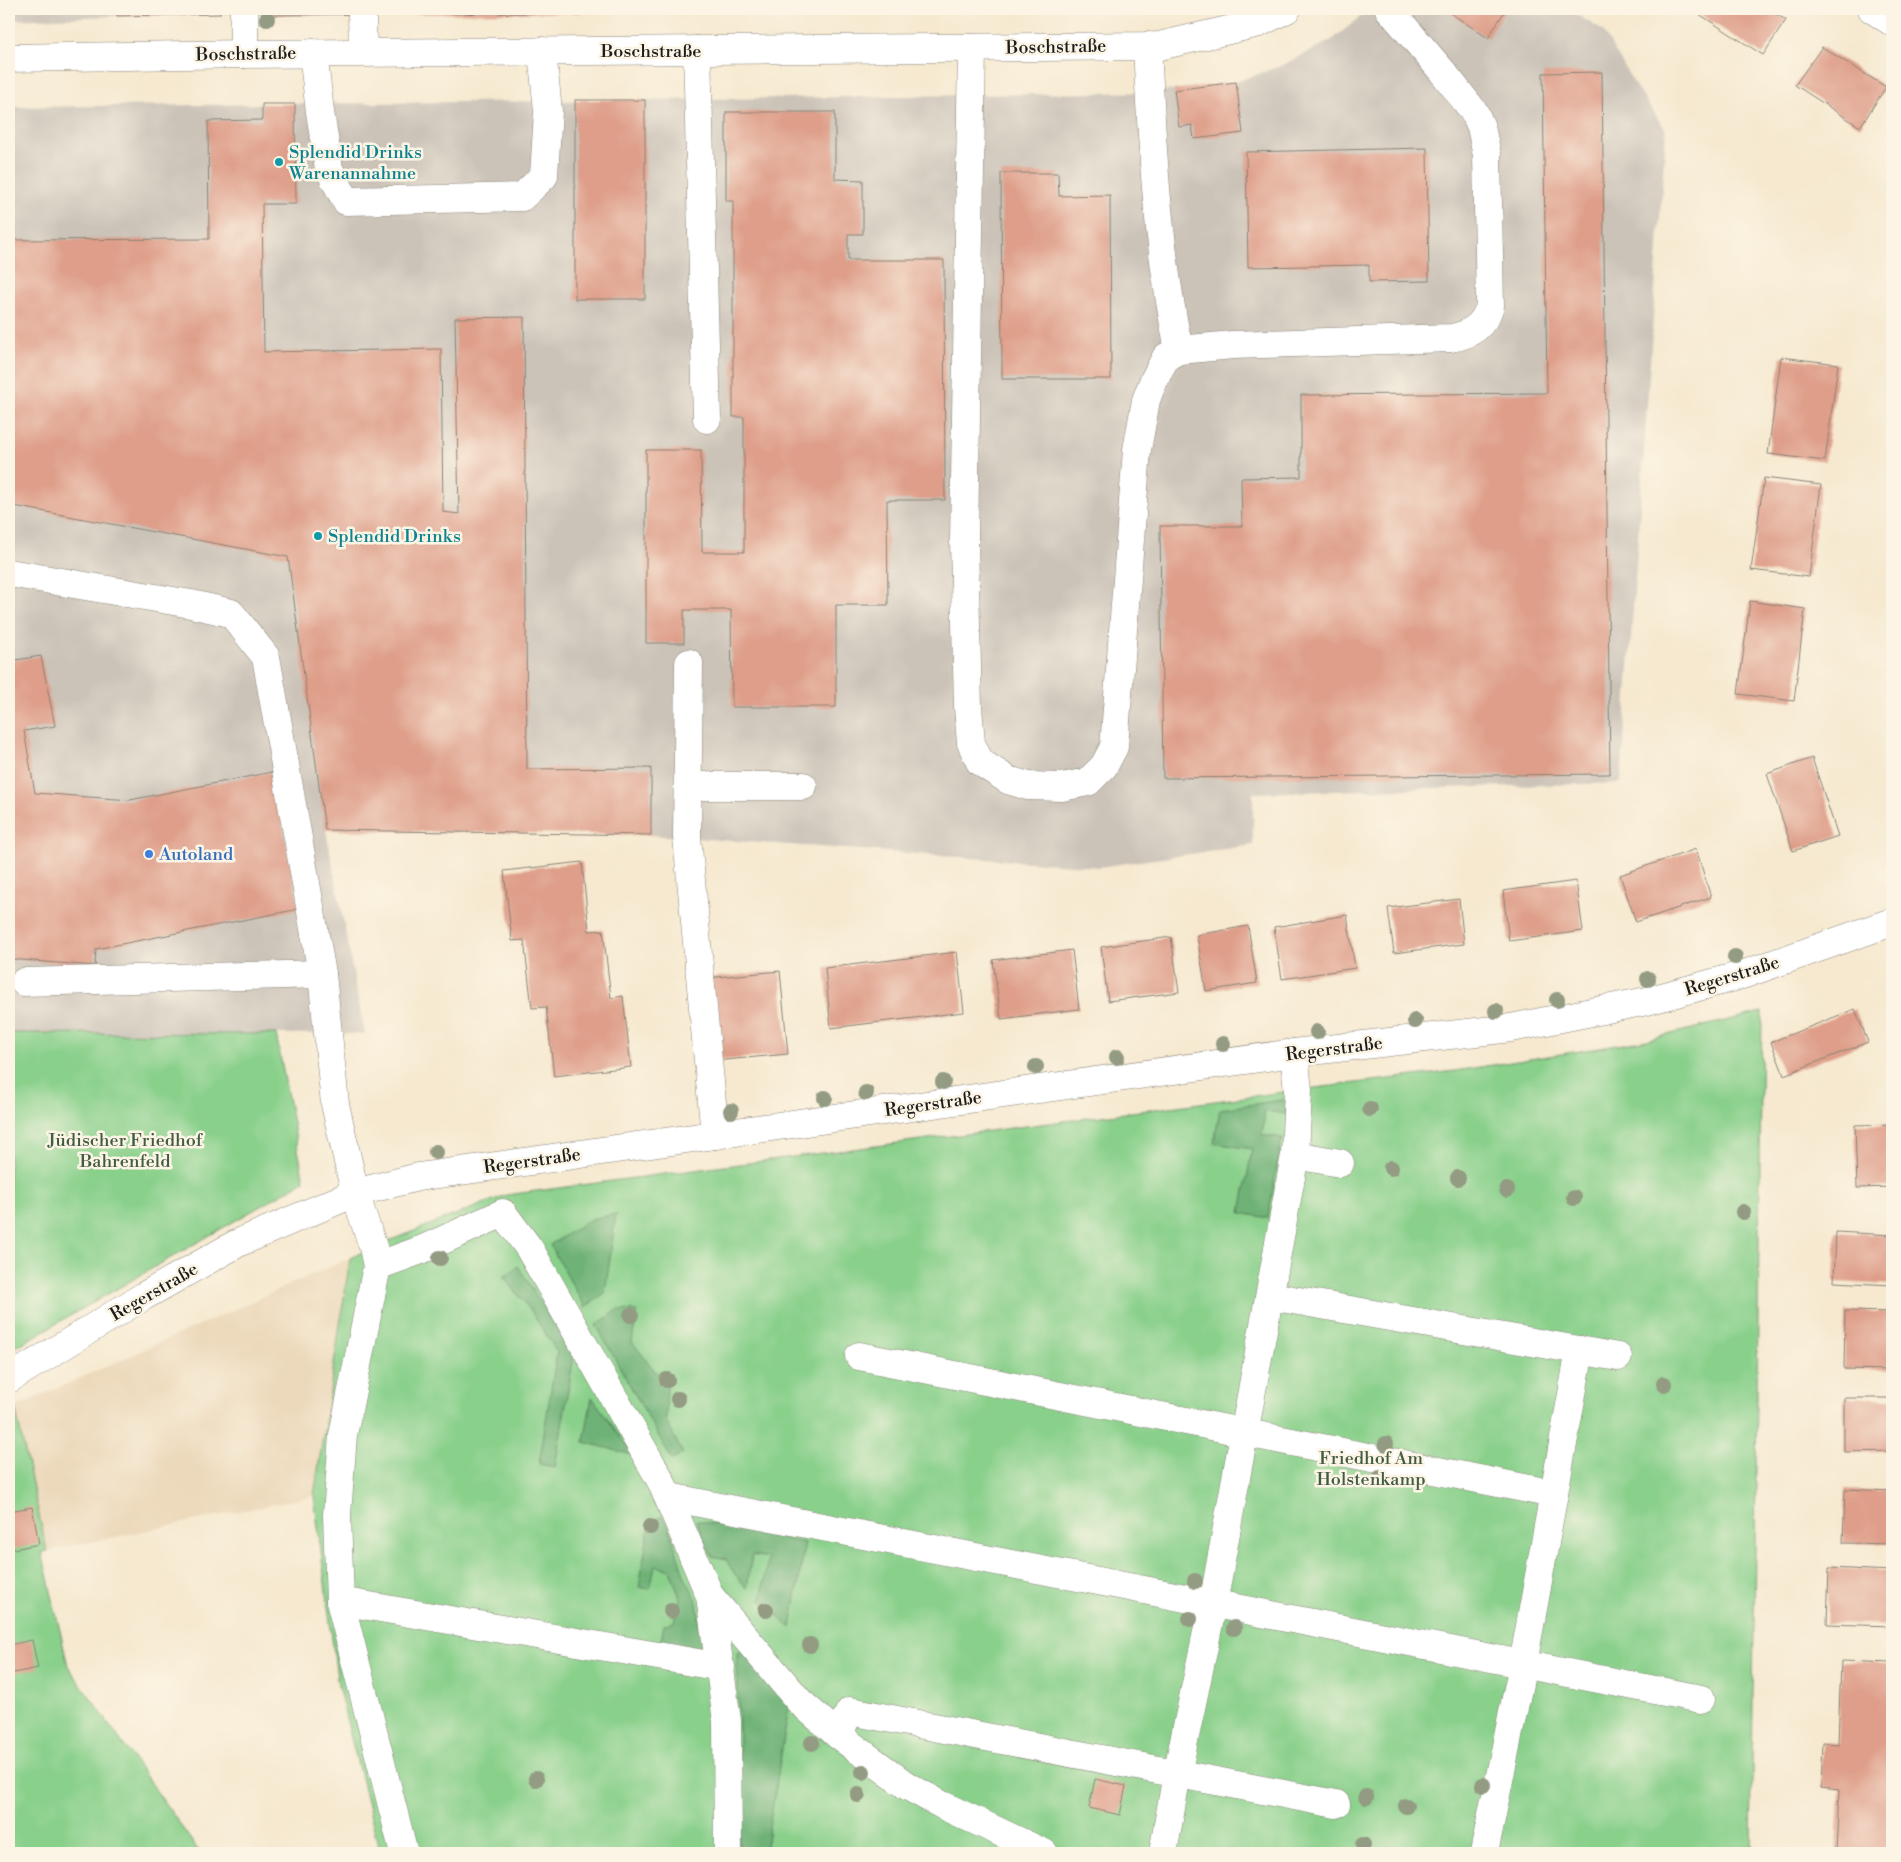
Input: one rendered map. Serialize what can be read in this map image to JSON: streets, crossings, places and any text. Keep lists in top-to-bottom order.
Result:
{
  "streets": {
    "street": ["Boschstraße", "Regerstraße"]
  },
  "parks": ["Jüdischer Friedhof Bahrenfeld", "Friedhof Am Holstenkamp"],
  "places": ["Splendid Drinks Warenannahme", "Splendid Drinks", "Autoland"]
}
